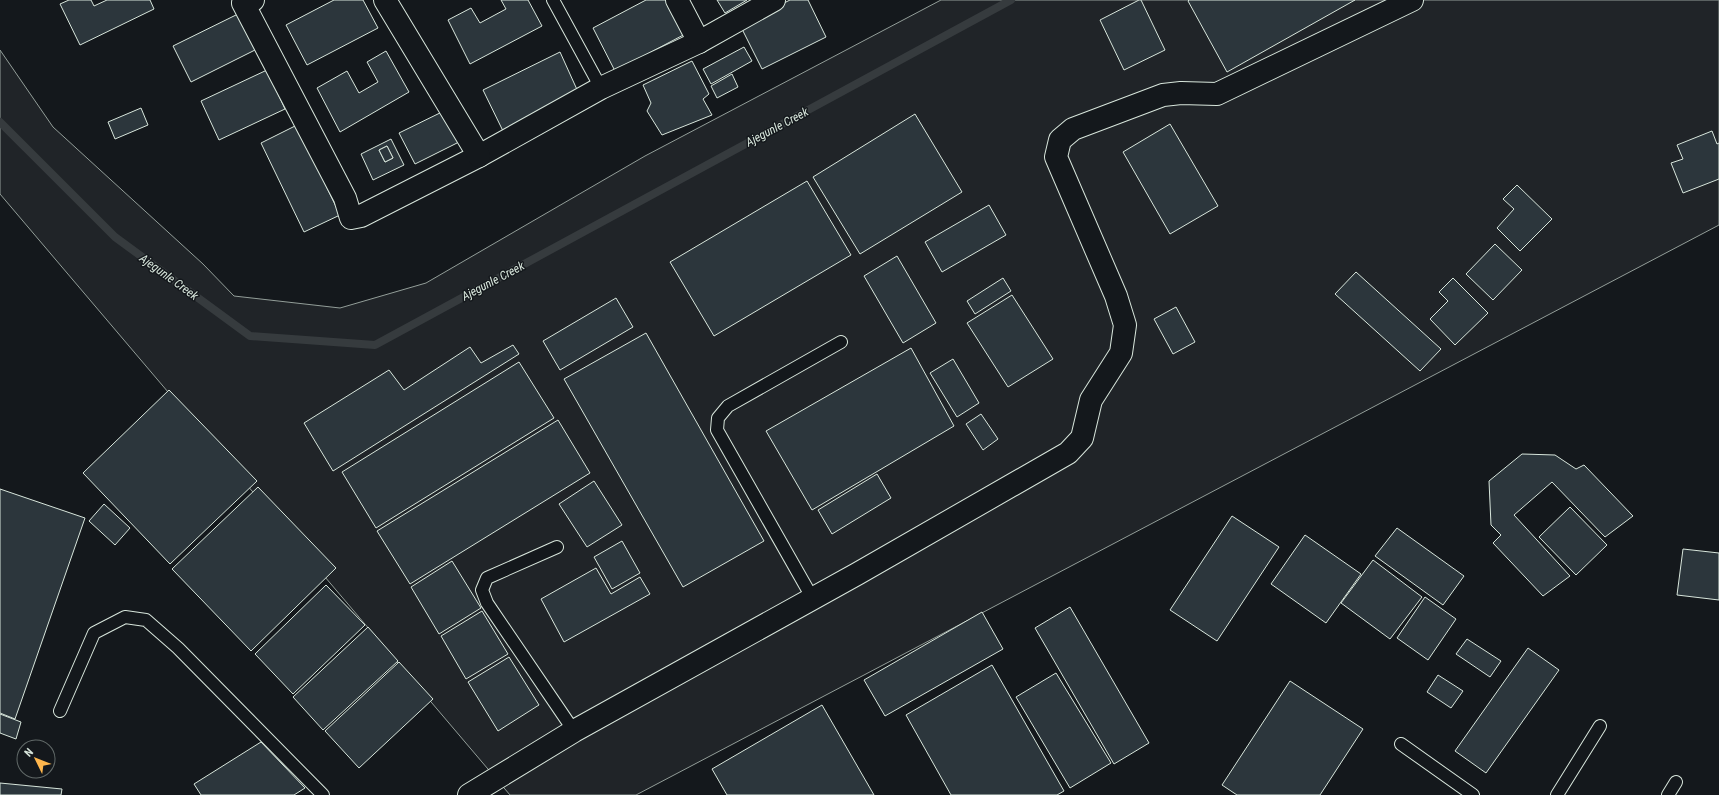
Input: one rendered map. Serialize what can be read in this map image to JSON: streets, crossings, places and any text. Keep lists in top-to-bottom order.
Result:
{
  "water": ["Ajegunle Creek"],
  "north": "top left"
}
